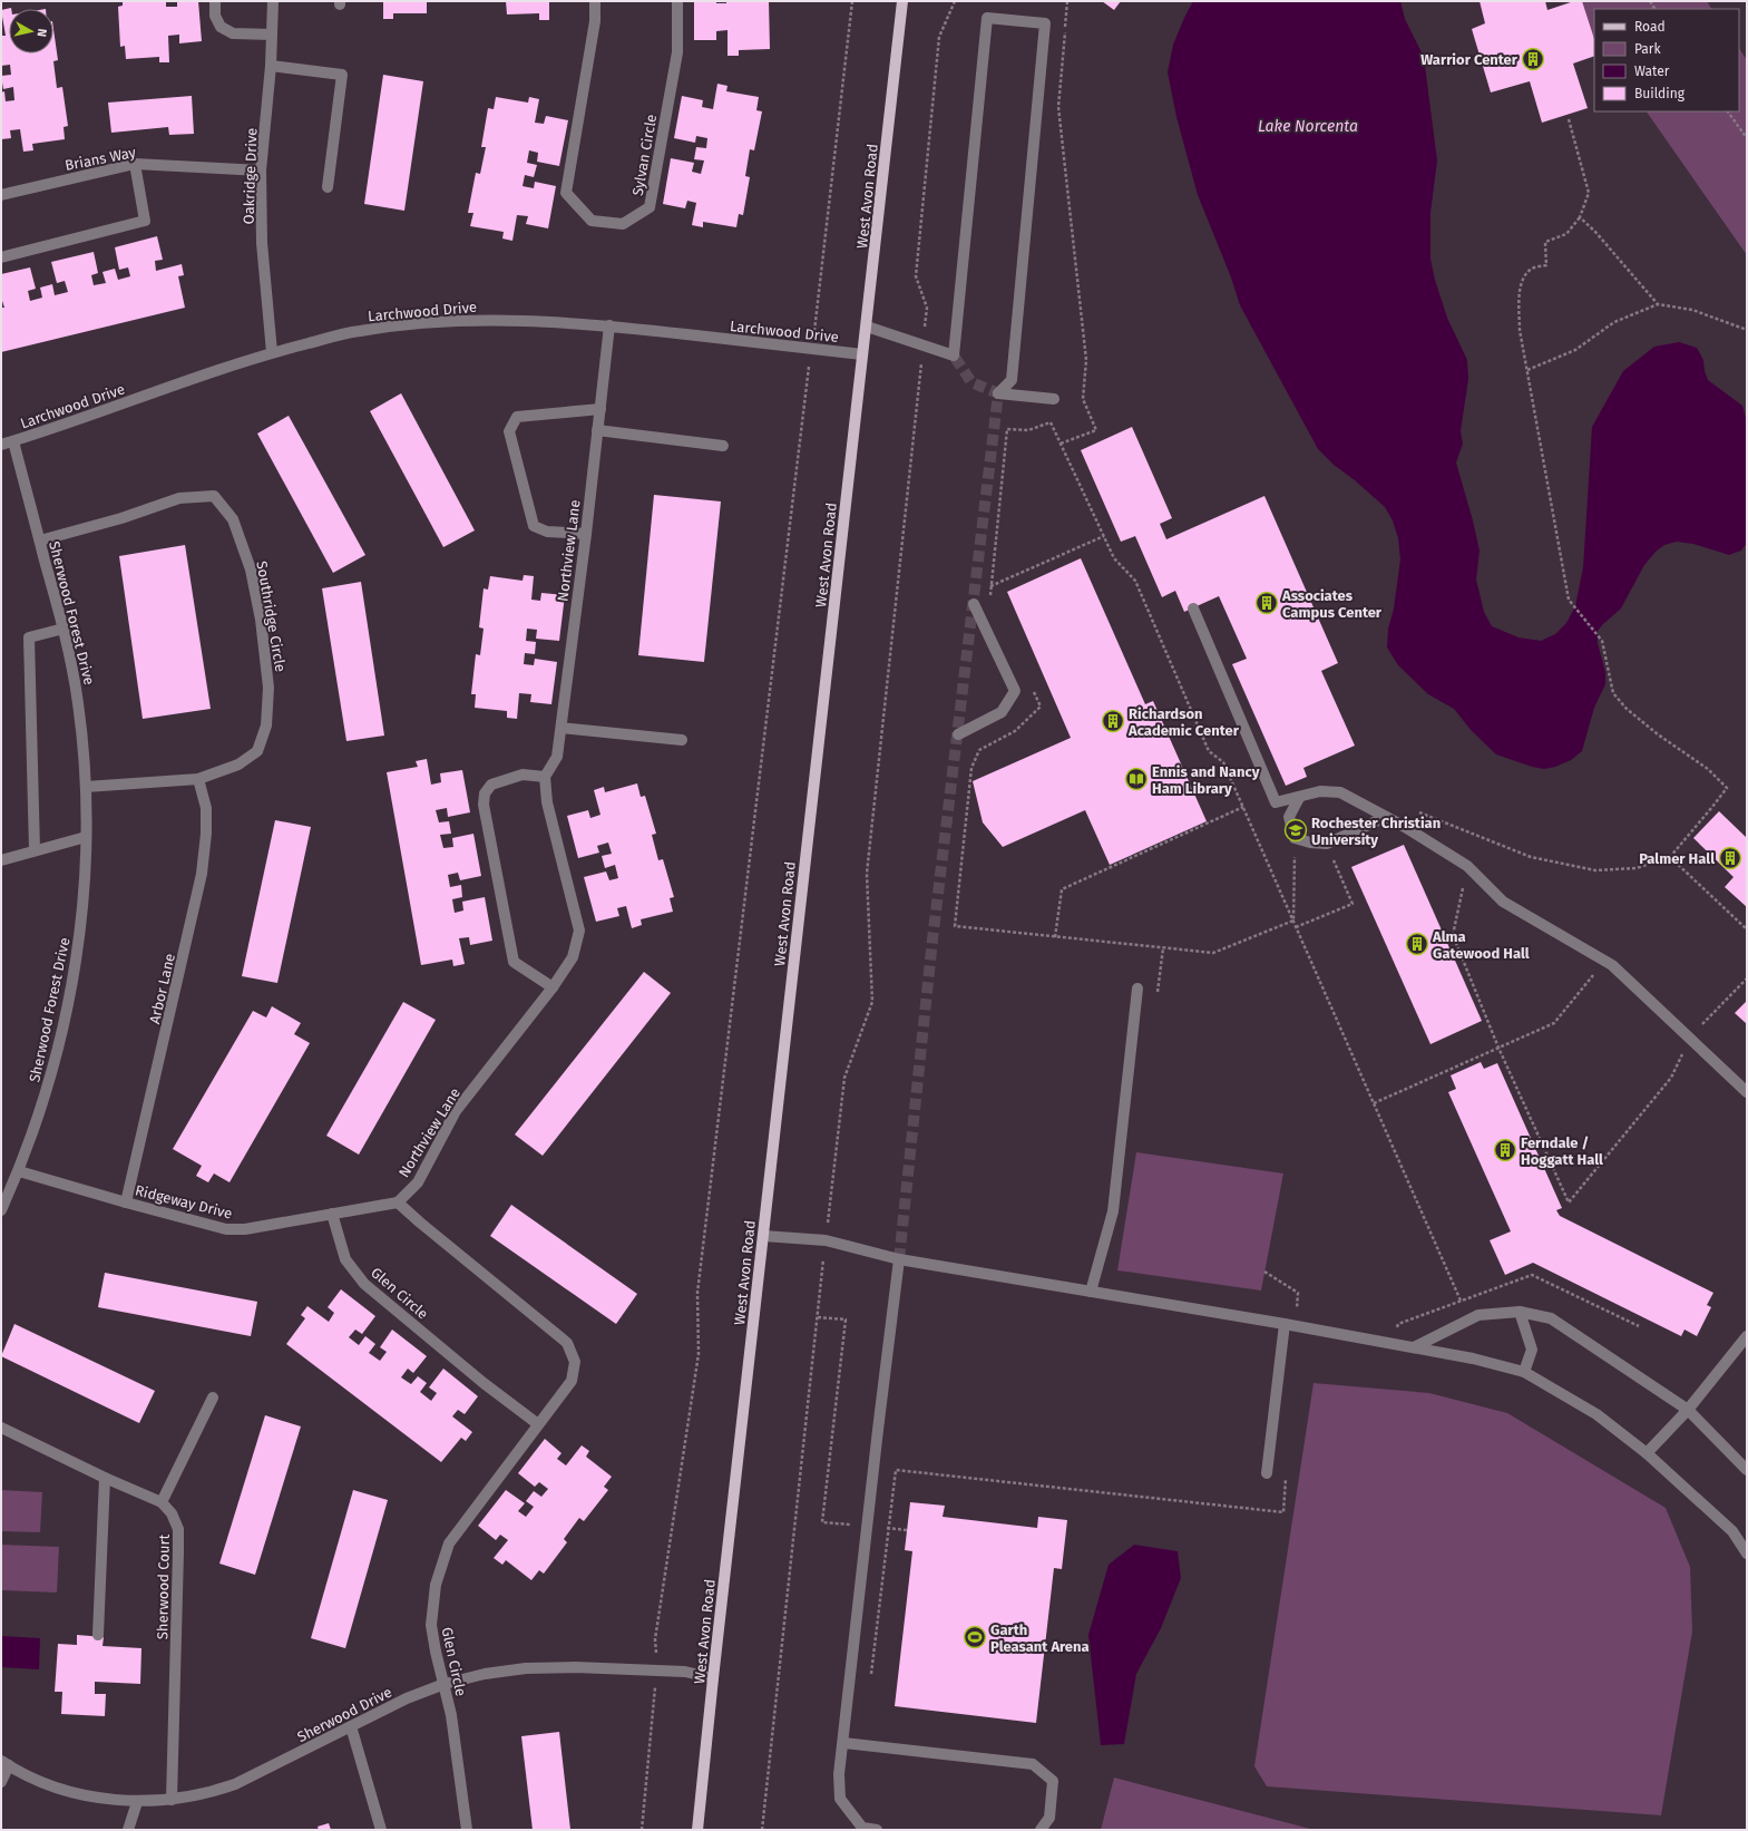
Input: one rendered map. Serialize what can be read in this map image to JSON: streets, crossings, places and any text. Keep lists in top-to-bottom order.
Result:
{
  "streets": {
    "main road": ["West Avon Road"],
    "street": [
      "Sylvan Circle",
      "Brians Way",
      "Oakridge Drive",
      "Larchwood Drive",
      "Northview Lane",
      "Sherwood Forest Drive",
      "Southridge Circle",
      "Arbor Lane",
      "Ridgeway Drive",
      "Glen Circle",
      "Sherwood Court",
      "Sherwood Drive"
    ]
  },
  "crossings": [
    ["Brians Way", "Oakridge Drive"],
    ["Oakridge Drive", "Larchwood Drive"],
    ["West Avon Road", "Larchwood Drive"],
    ["West Avon Road", "Sherwood Drive"],
    ["Larchwood Drive", "Northview Lane"],
    ["Larchwood Drive", "Sherwood Forest Drive"],
    ["Northview Lane", "Ridgeway Drive"],
    ["Northview Lane", "Glen Circle"],
    ["Sherwood Forest Drive", "Southridge Circle"],
    ["Sherwood Forest Drive", "Ridgeway Drive"],
    ["Southridge Circle", "Arbor Lane"],
    ["Arbor Lane", "Ridgeway Drive"],
    ["Ridgeway Drive", "Glen Circle"],
    ["Glen Circle", "Sherwood Drive"],
    ["Sherwood Court", "Sherwood Drive"]
  ],
  "water": ["Lake Norcenta"],
  "places": {
    "building": [
      "Warrior Center",
      "Associates Campus Center",
      "Richardson Academic Center",
      "Palmer Hall",
      "Alma Gatewood Hall",
      "Ferndale / Hoggatt Hall"
    ],
    "library": ["Ennis and Nancy Ham Library"],
    "school or university": ["Rochester Christian University"],
    "sports": ["Garth Pleasant Arena"]
  },
  "legend": [
    "Road",
    "Park",
    "Water",
    "Building"
  ],
  "north": "right"
}
